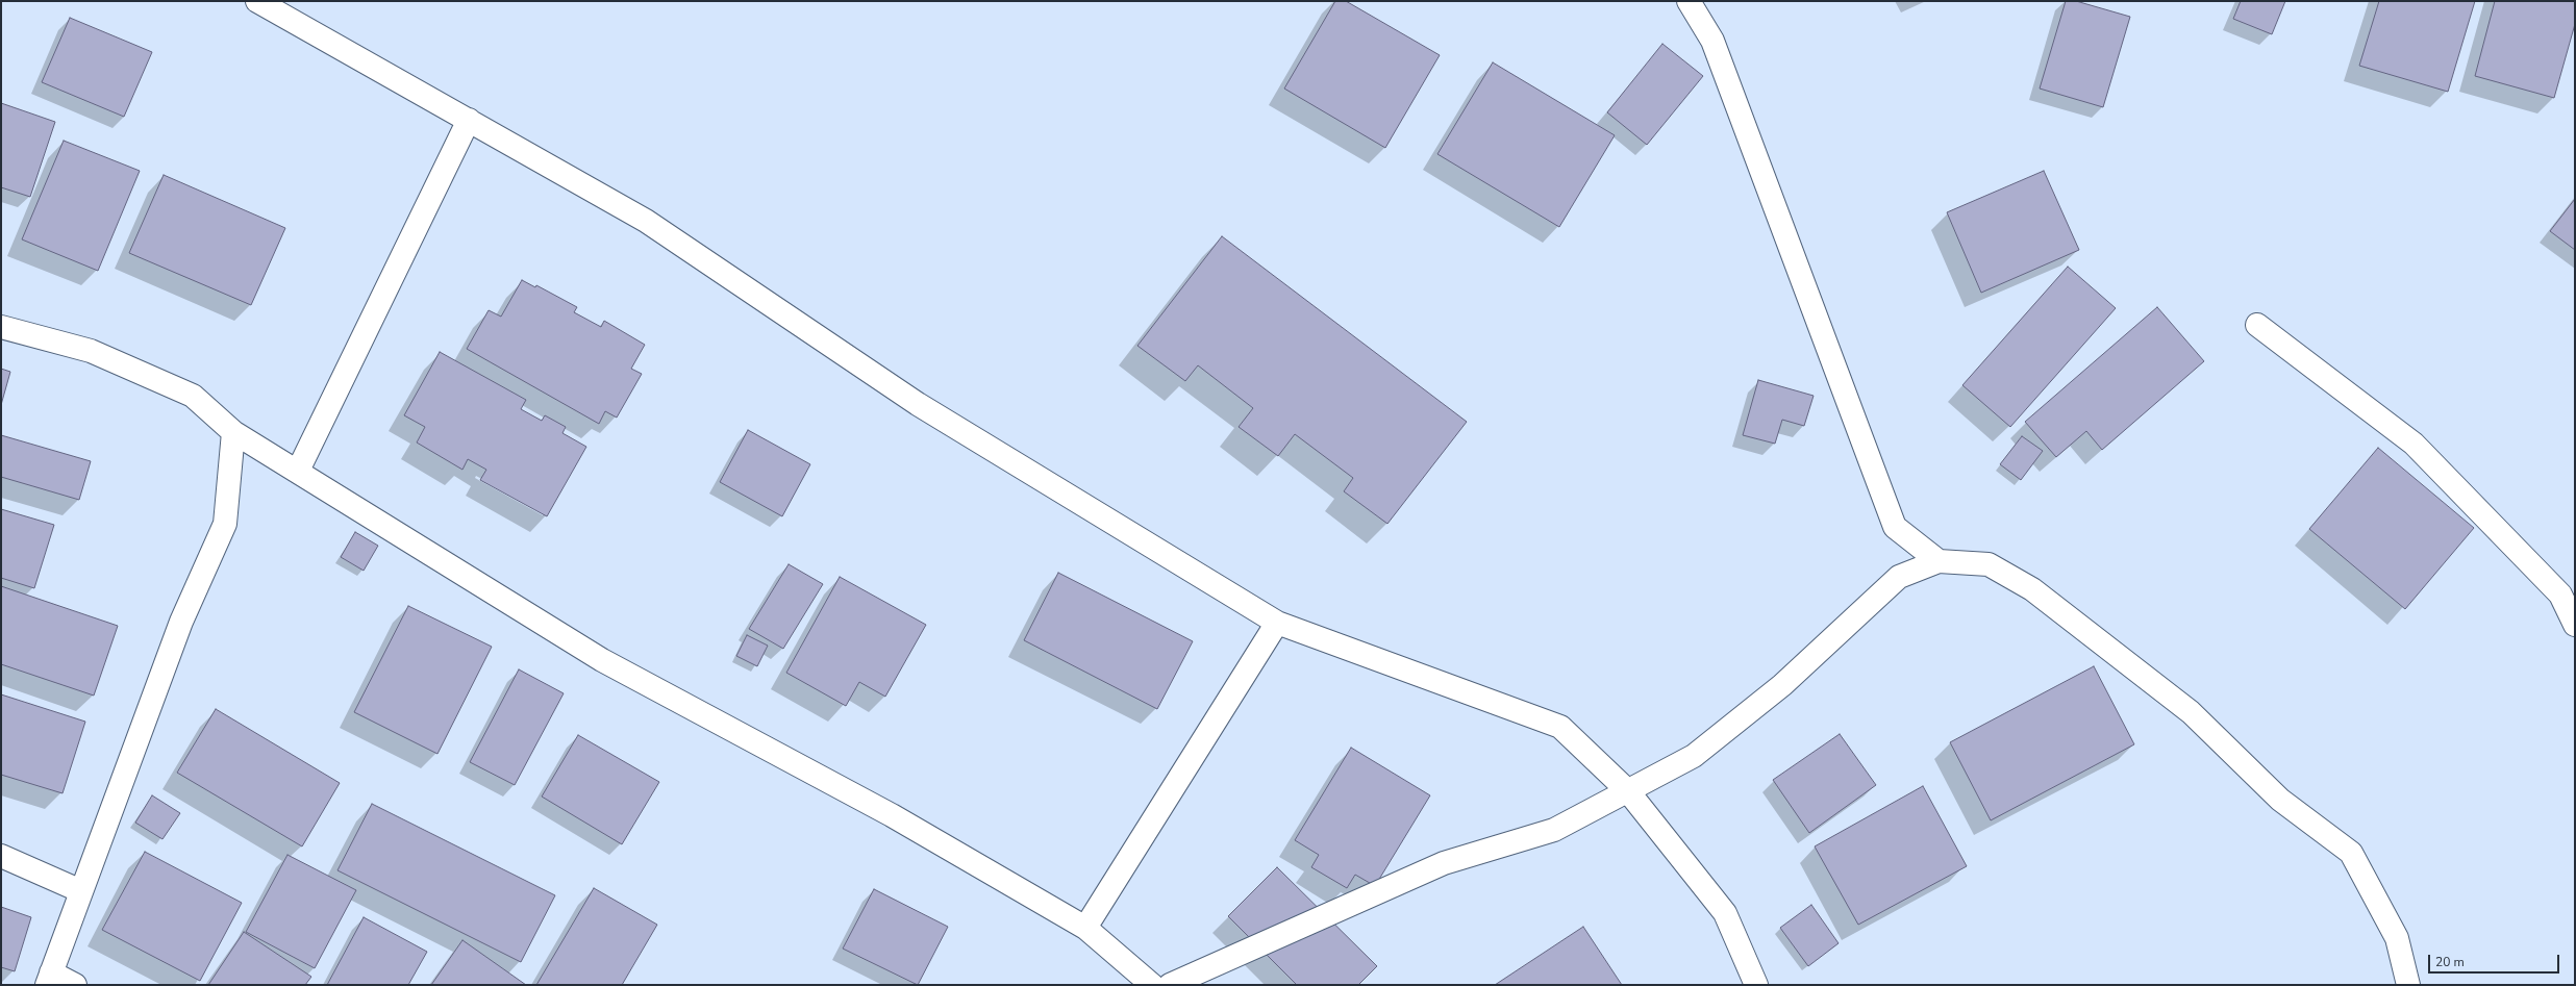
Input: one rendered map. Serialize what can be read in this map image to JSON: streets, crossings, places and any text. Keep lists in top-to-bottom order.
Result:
{
  "scale_bar": "20 m"
}
